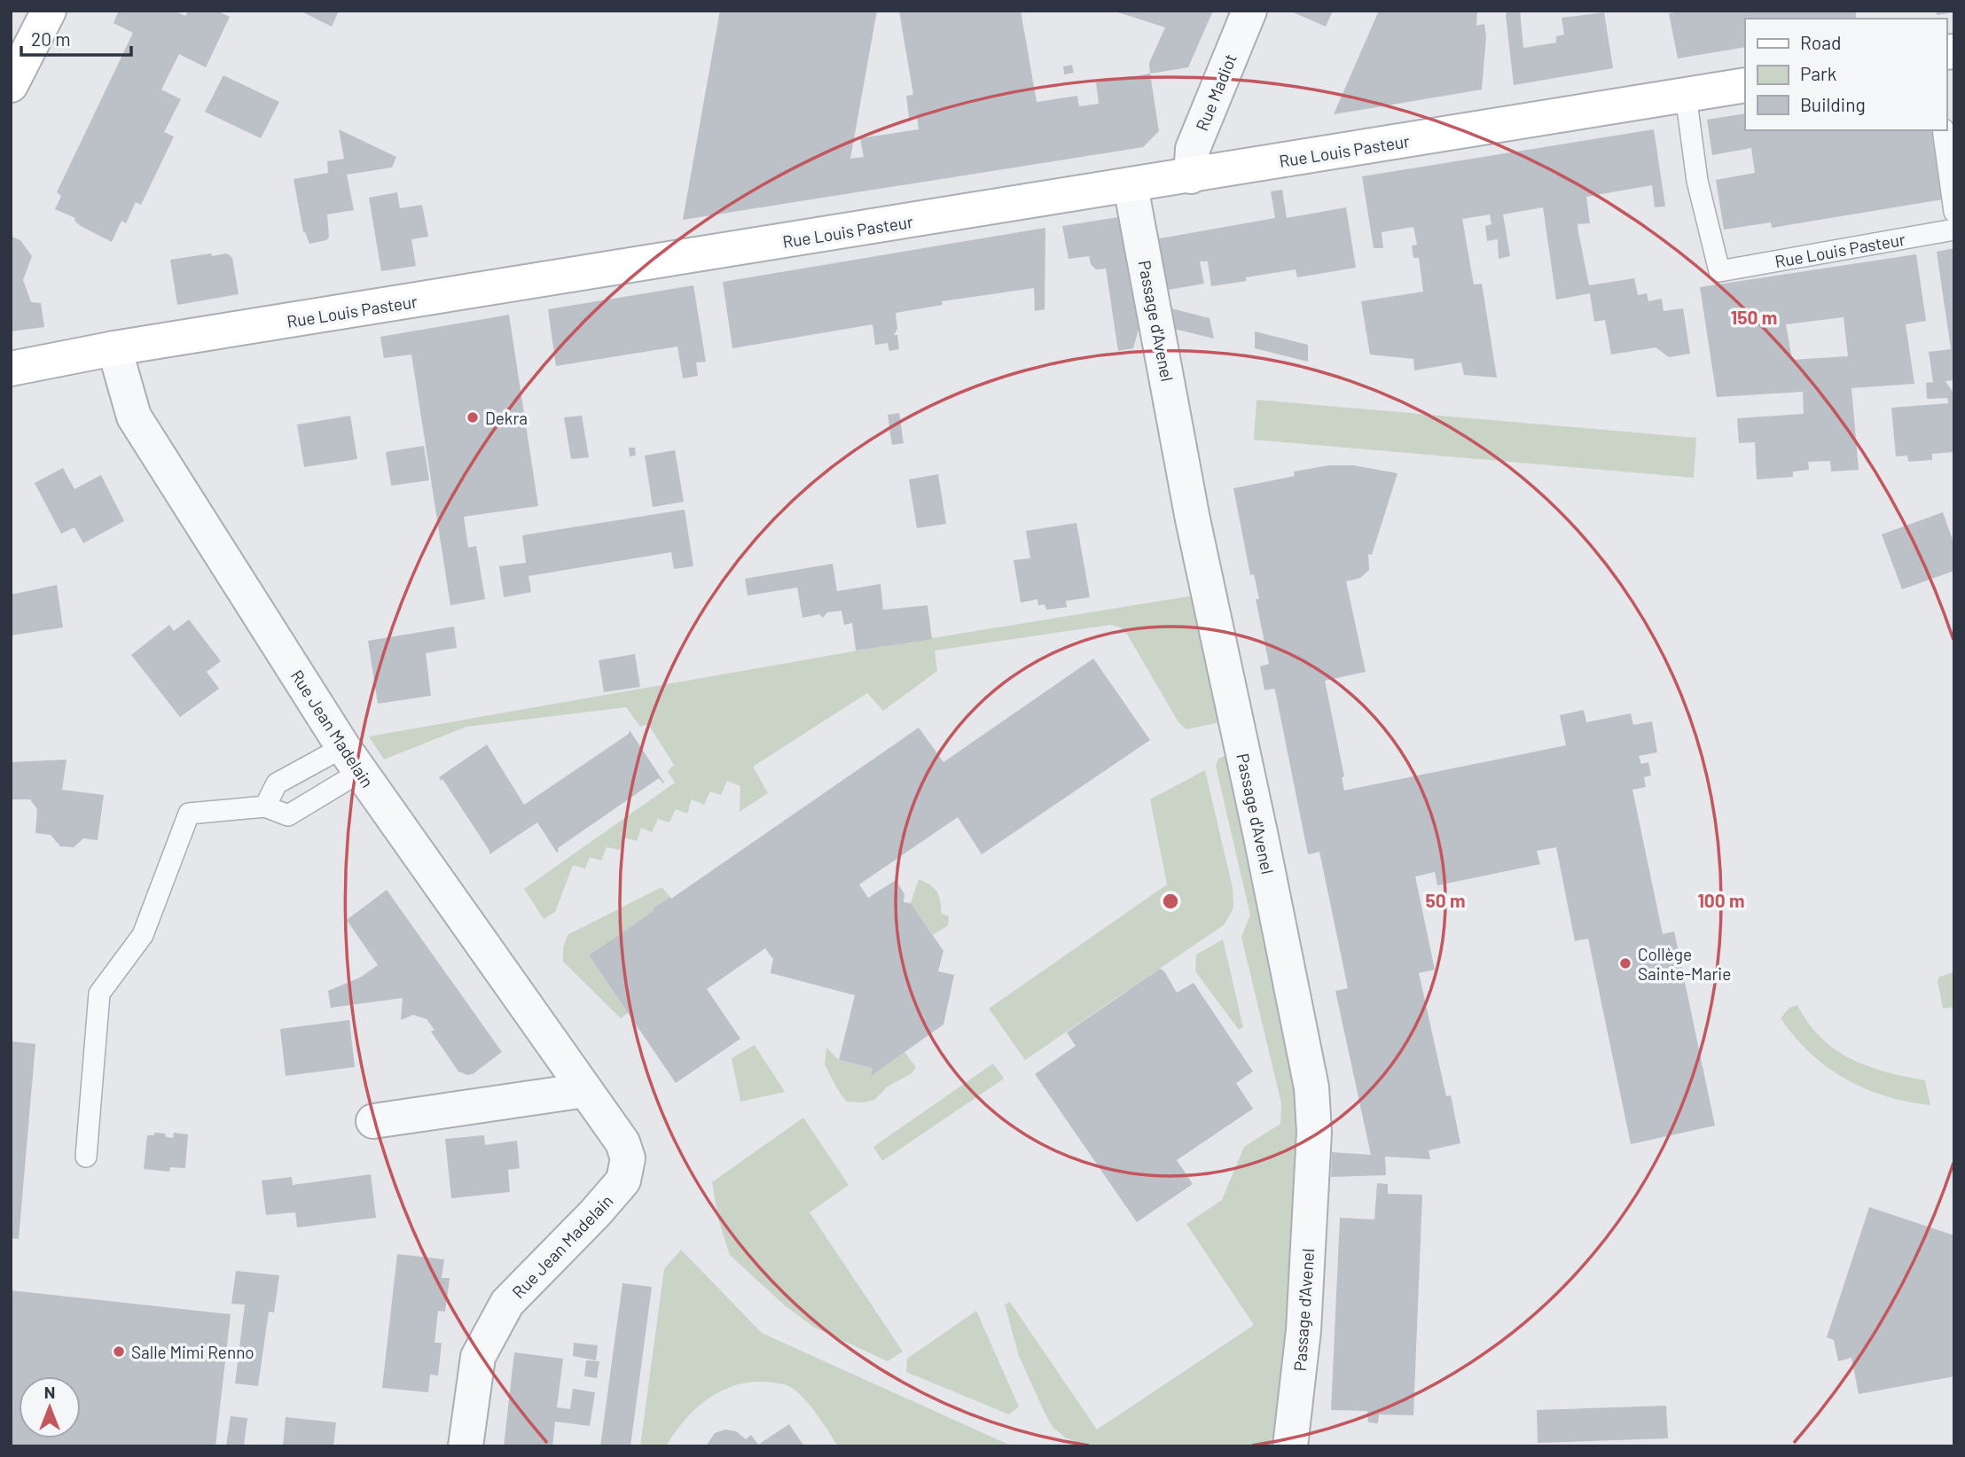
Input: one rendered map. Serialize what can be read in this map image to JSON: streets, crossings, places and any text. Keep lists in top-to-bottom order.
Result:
{
  "streets": {
    "street": [
      "Rue Madiot",
      "Rue Louis Pasteur",
      "Passage d'Avenel",
      "Rue Jean Madelain"
    ]
  },
  "crossings": [
    ["Rue Madiot", "Rue Louis Pasteur"],
    ["Rue Louis Pasteur", "Passage d'Avenel"],
    ["Rue Louis Pasteur", "Rue Jean Madelain"]
  ],
  "places": ["Dekra", "Collège Sainte-Marie", "Salle Mimi Renno"],
  "legend": ["Road", "Park", "Building"],
  "scale_bar": "20 m",
  "north": "top",
  "rings": ["150 m", "50 m", "100 m"]
}
